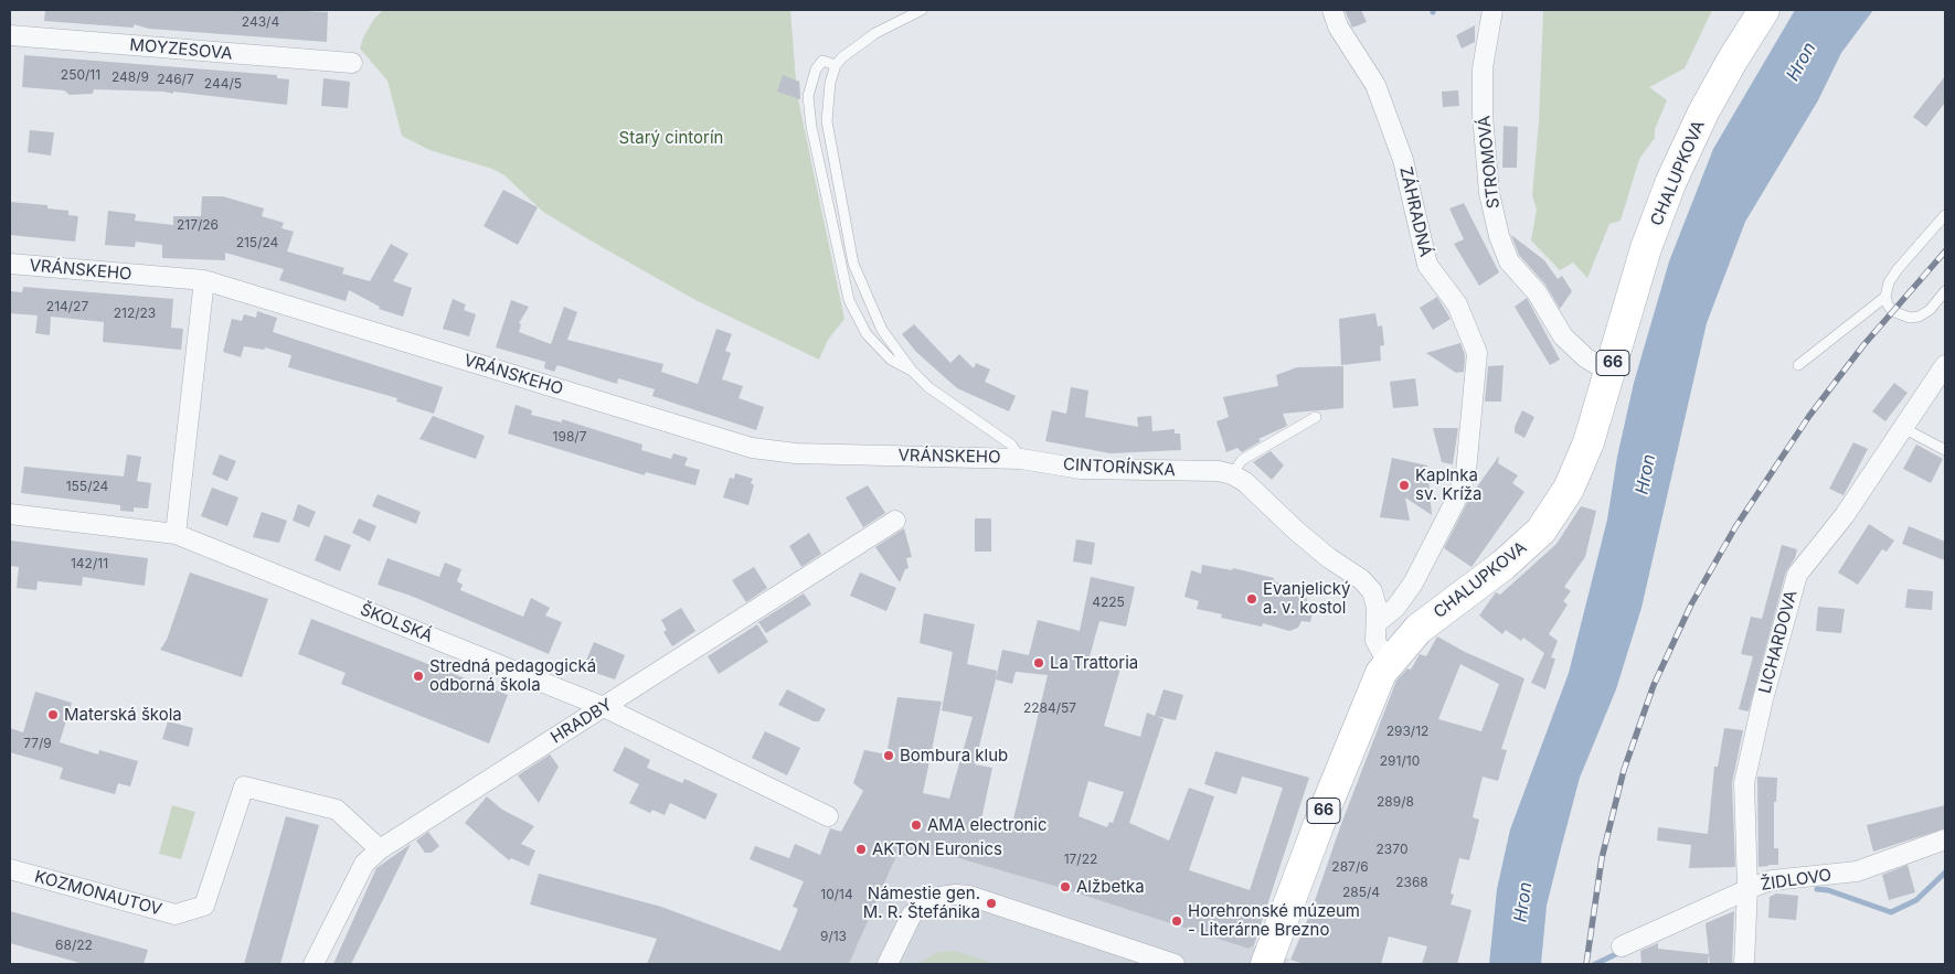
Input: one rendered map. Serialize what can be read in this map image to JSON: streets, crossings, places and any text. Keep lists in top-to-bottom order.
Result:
{
  "streets": {
    "main road": ["CHALUPKOVA", "66"],
    "street": [
      "MOYZESOVA",
      "STROMOVÁ",
      "ZÁHRADNÁ",
      "VRÁNSKEHO",
      "CINTORÍNSKA",
      "ŠKOLSKÁ",
      "LICHARDOVA",
      "HRADBY",
      "ŽIDLOVO",
      "KOZMONAUTOV"
    ]
  },
  "crossings": [
    ["STROMOVÁ", "CHALUPKOVA"],
    ["CHALUPKOVA", "CINTORÍNSKA"],
    ["ZÁHRADNÁ", "CINTORÍNSKA"],
    ["VRÁNSKEHO", "CINTORÍNSKA"],
    ["ŠKOLSKÁ", "HRADBY"],
    ["LICHARDOVA", "ŽIDLOVO"],
    ["HRADBY", "KOZMONAUTOV"]
  ],
  "water": ["Hron"],
  "parks": ["Starý cintorín"],
  "places": [
    "Kaplnka sv. Kríža",
    "Evanjelický a. v. kostol",
    "La Trattoria",
    "Stredná pedagogická odborná škola",
    "Materská škola",
    "Bombura klub",
    "AMA electronic",
    "AKTON Euronics",
    "Alžbetka",
    "Námestie gen. M. R. Štefánika",
    "Horehronské múzeum - Literárne Brezno"
  ],
  "house_numbers": [
    "243/4",
    "250/11",
    "248/9",
    "246/7",
    "244/5",
    "217/26",
    "215/24",
    "214/27",
    "212/23",
    "198/7",
    "155/24",
    "142/11",
    "4225",
    "2284/57",
    "293/12",
    "77/9",
    "291/10",
    "289/8",
    "2370",
    "17/22",
    "287/6",
    "2368",
    "285/4",
    "10/14",
    "9/13",
    "68/22"
  ]
}
